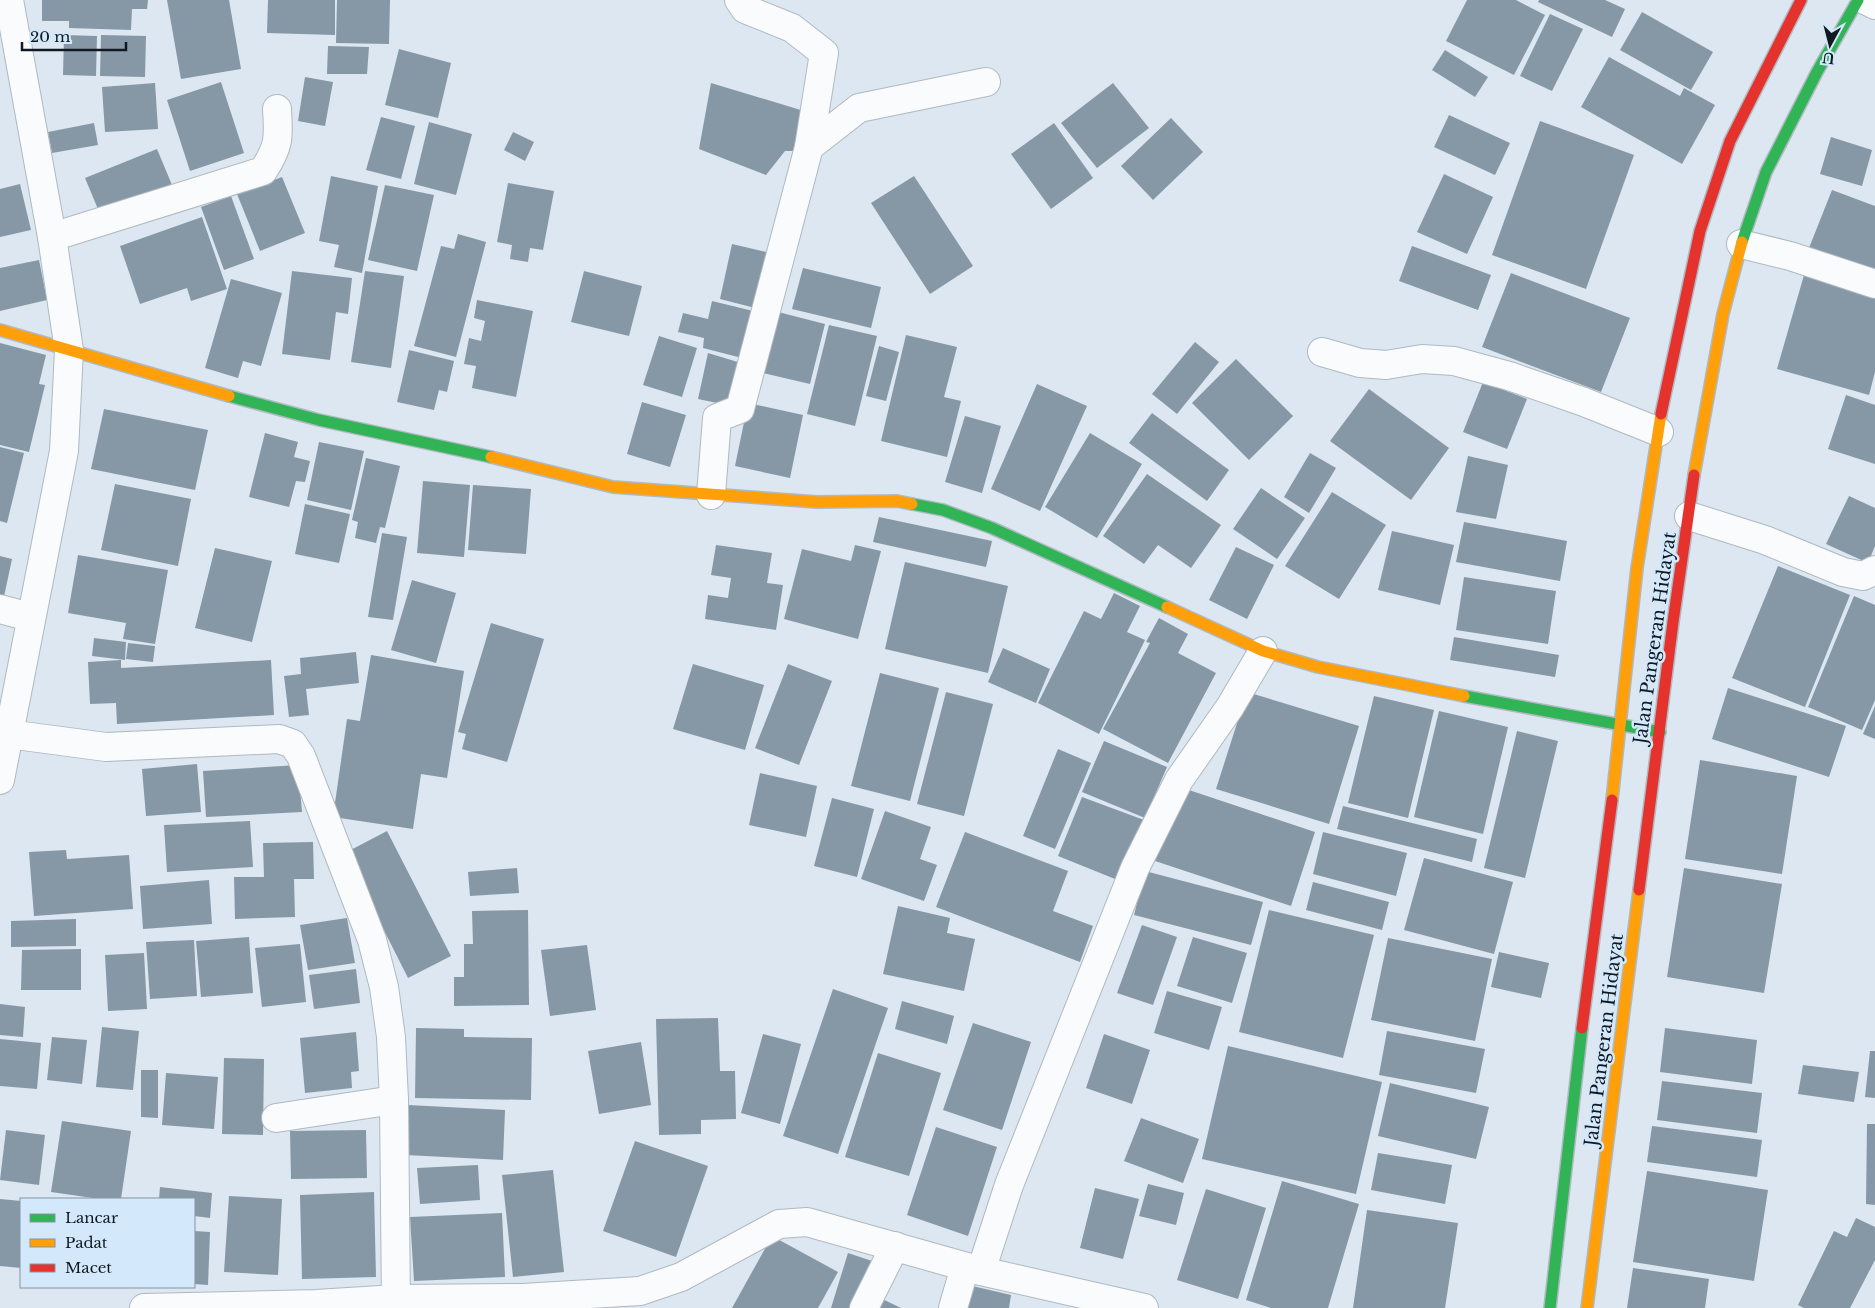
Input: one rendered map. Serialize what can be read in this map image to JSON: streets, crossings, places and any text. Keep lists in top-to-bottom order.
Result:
{
  "streets": {
    "main road": ["Jalan Pangeran Hidayat"]
  },
  "legend": ["Lancar", "Padat", "Macet"],
  "scale_bar": "20 m",
  "north": "bottom"
}
